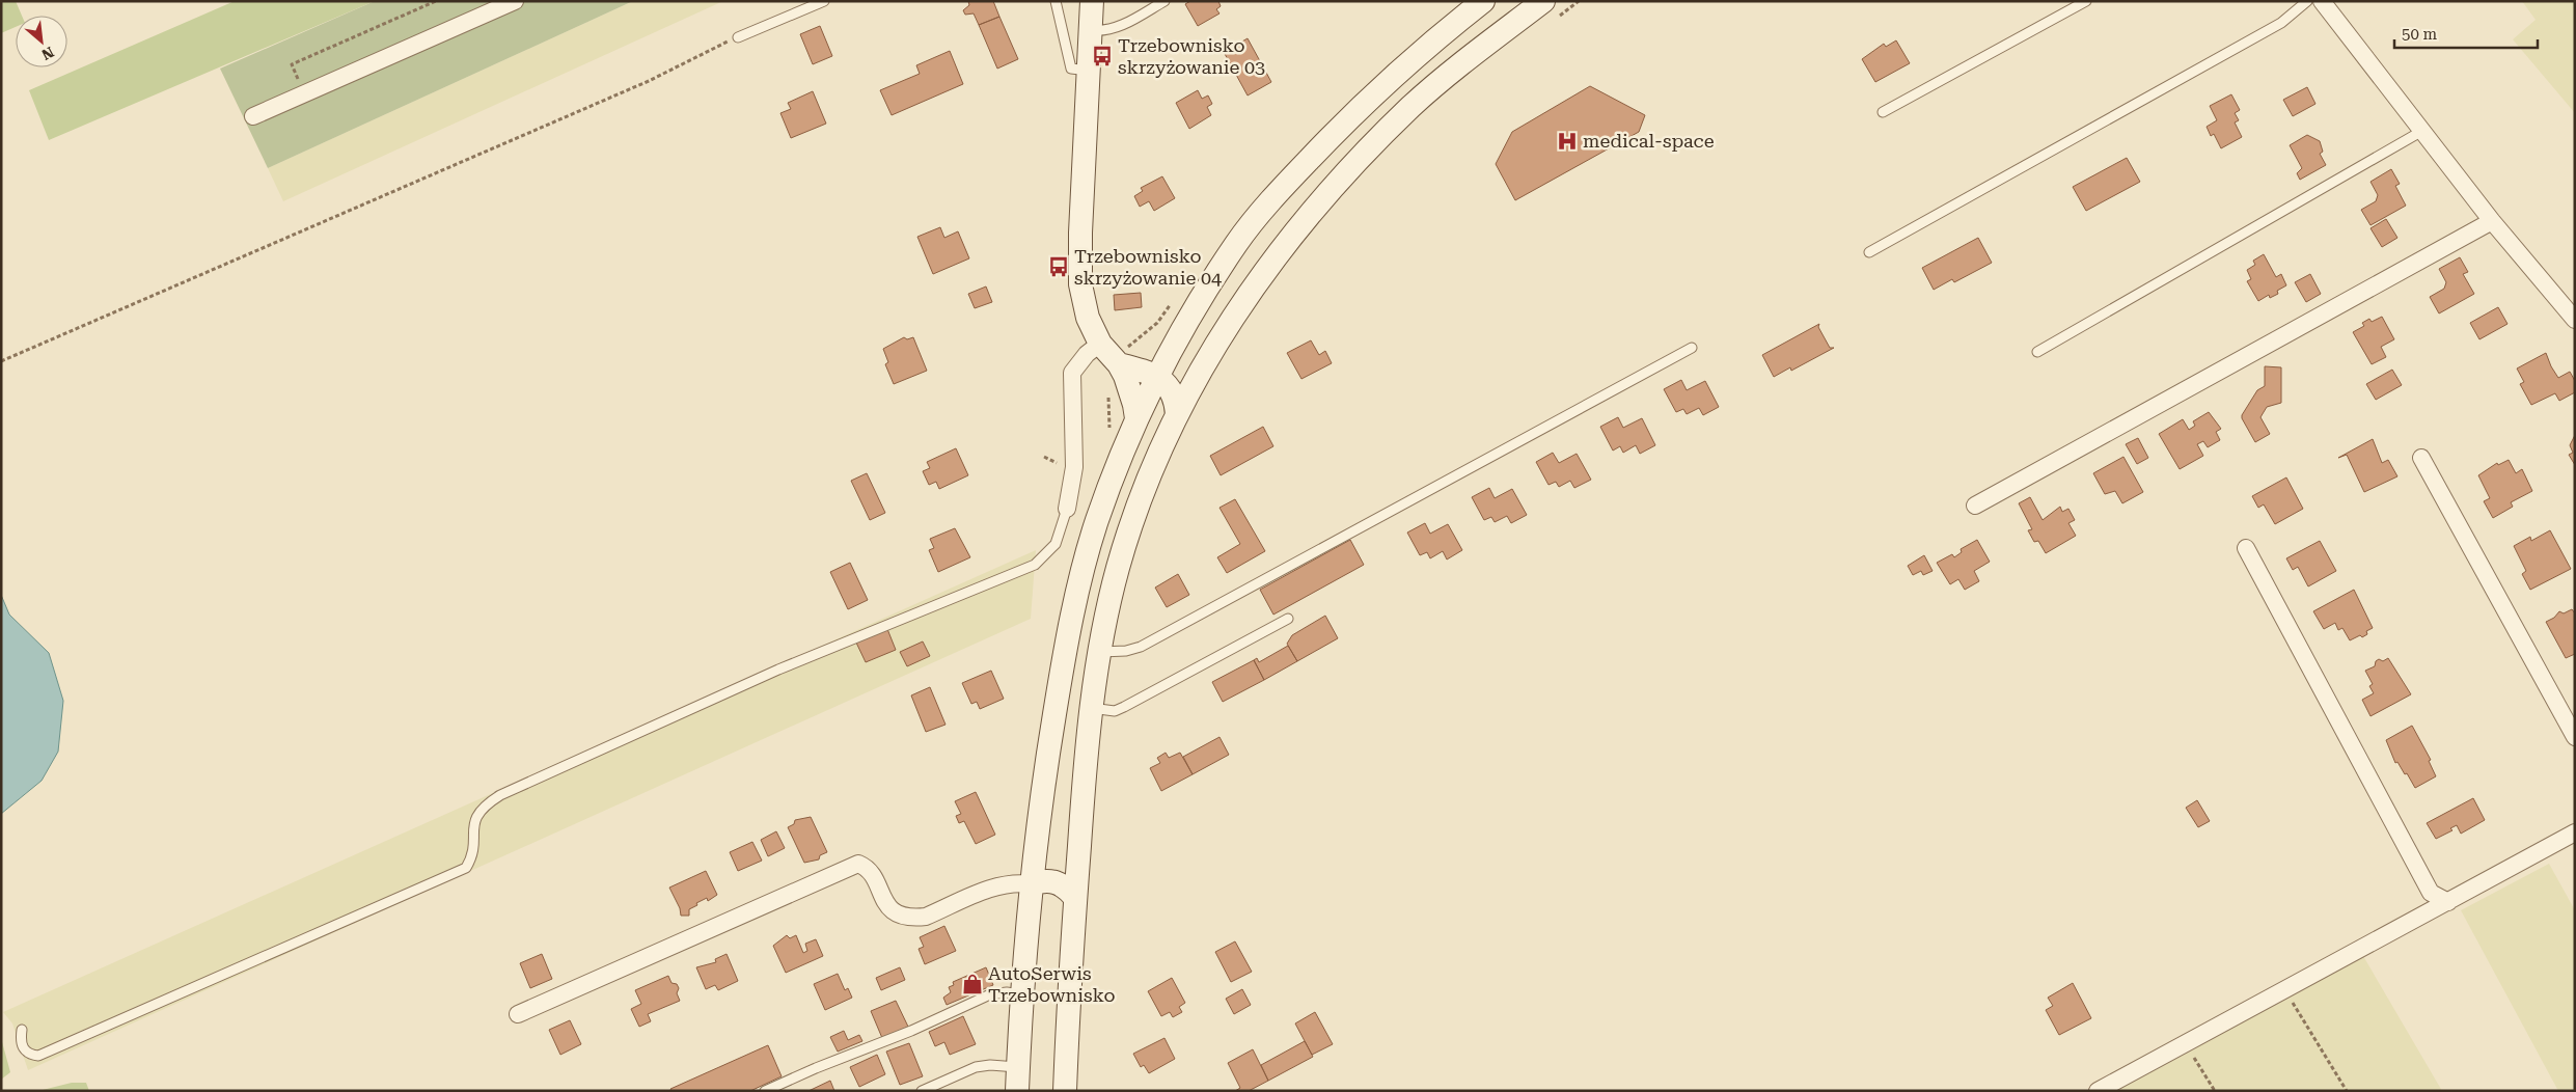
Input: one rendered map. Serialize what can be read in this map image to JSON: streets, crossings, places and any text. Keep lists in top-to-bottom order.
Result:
{
  "places": {
    "bus stop": ["Trzebownisko skrzyżowanie 03", "Trzebownisko skrzyżowanie 04"],
    "hospital": ["medical-space"],
    "shop": ["AutoSerwis Trzebownisko"]
  },
  "scale_bar": "50 m",
  "north": "bottom right"
}
